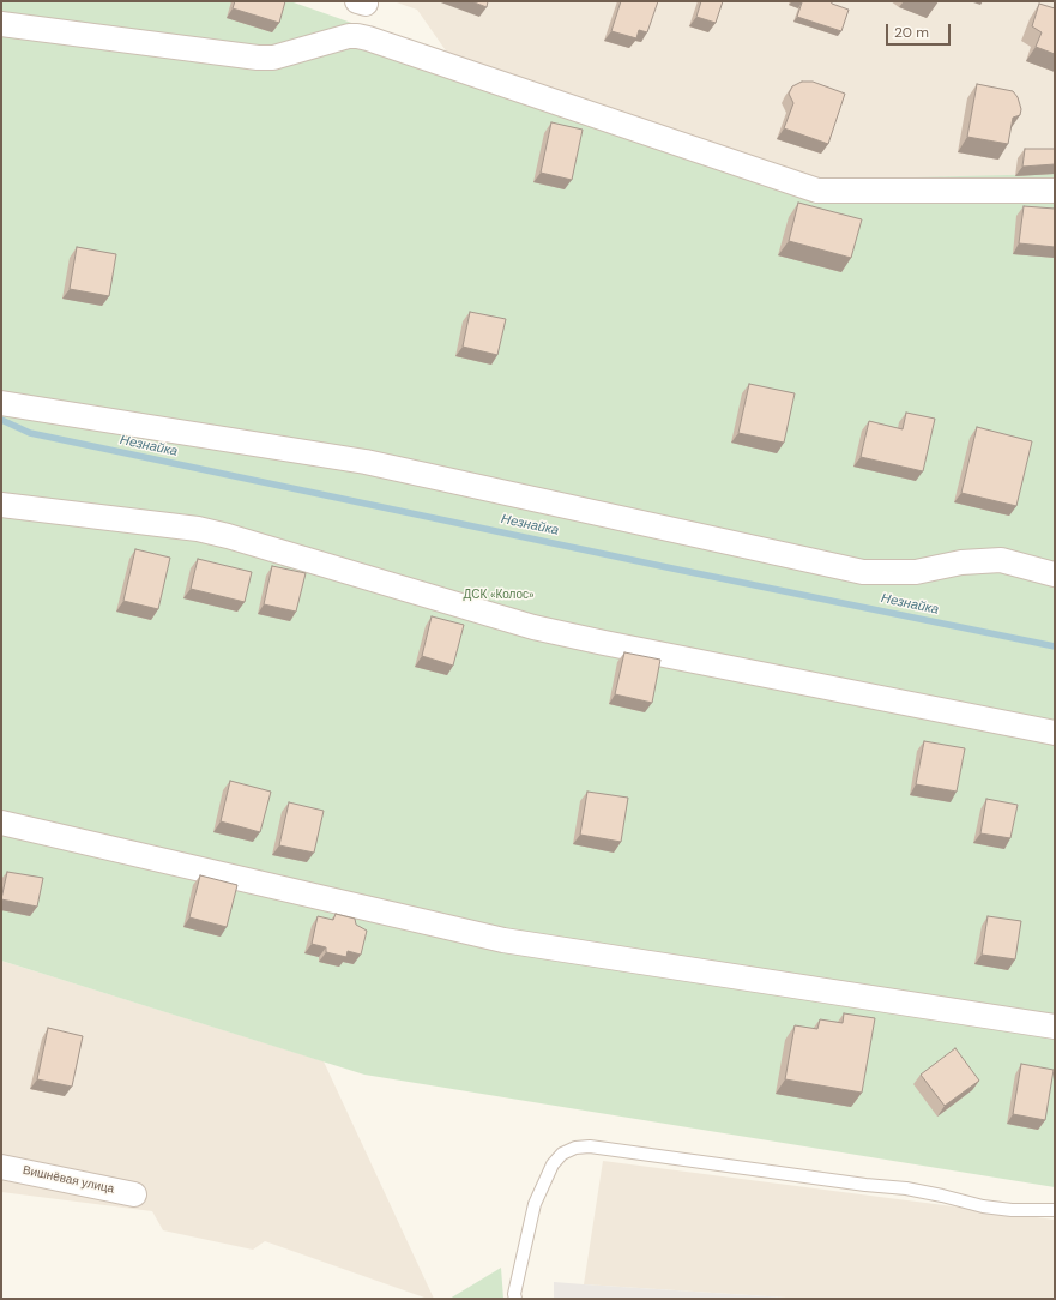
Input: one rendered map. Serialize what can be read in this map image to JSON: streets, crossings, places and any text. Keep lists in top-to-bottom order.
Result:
{
  "streets": {
    "street": ["Вишнёвая улица"]
  },
  "water": ["Незнайка"],
  "parks": ["ДСК «Колос»"],
  "scale_bar": "20 m"
}
